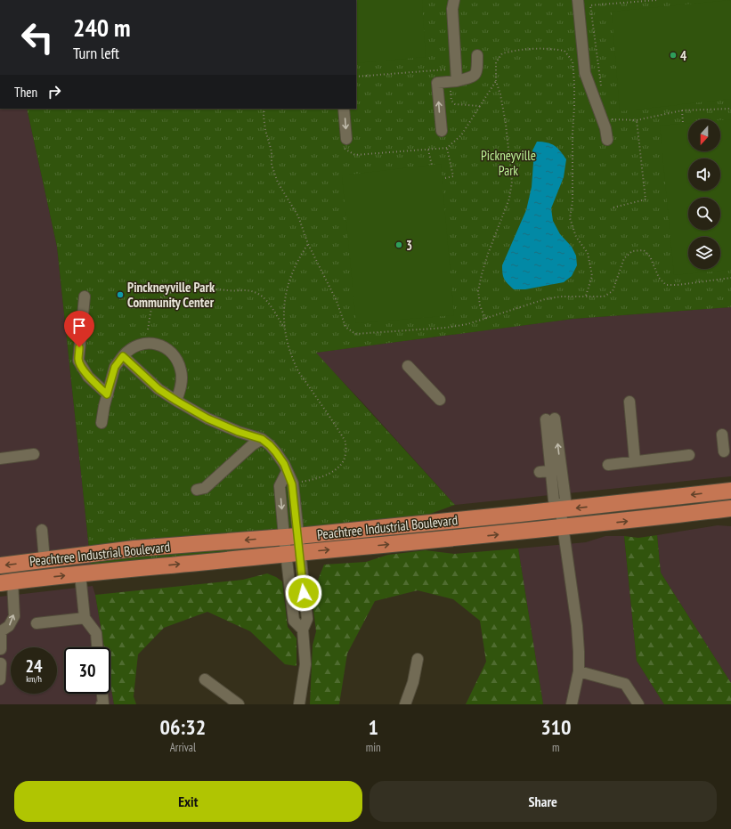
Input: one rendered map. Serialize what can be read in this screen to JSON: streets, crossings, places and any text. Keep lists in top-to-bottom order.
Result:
{
  "streets": {
    "highway": ["Peachtree Industrial Boulevard"]
  },
  "parks": ["Pickneyville Park"],
  "places": ["4", "3", "Pinckneyville Park Community Center"],
  "north": "bottom",
  "page": {
    "turn": ["240 m", "Turn left"],
    "then": "Then",
    "speed": "24 km/h",
    "limit": "30",
    "eta": [
      "06:32",
      "Arrival",
      "1",
      "min",
      "310",
      "m"
    ],
    "buttons": ["Exit", "Share"]
  }
}
